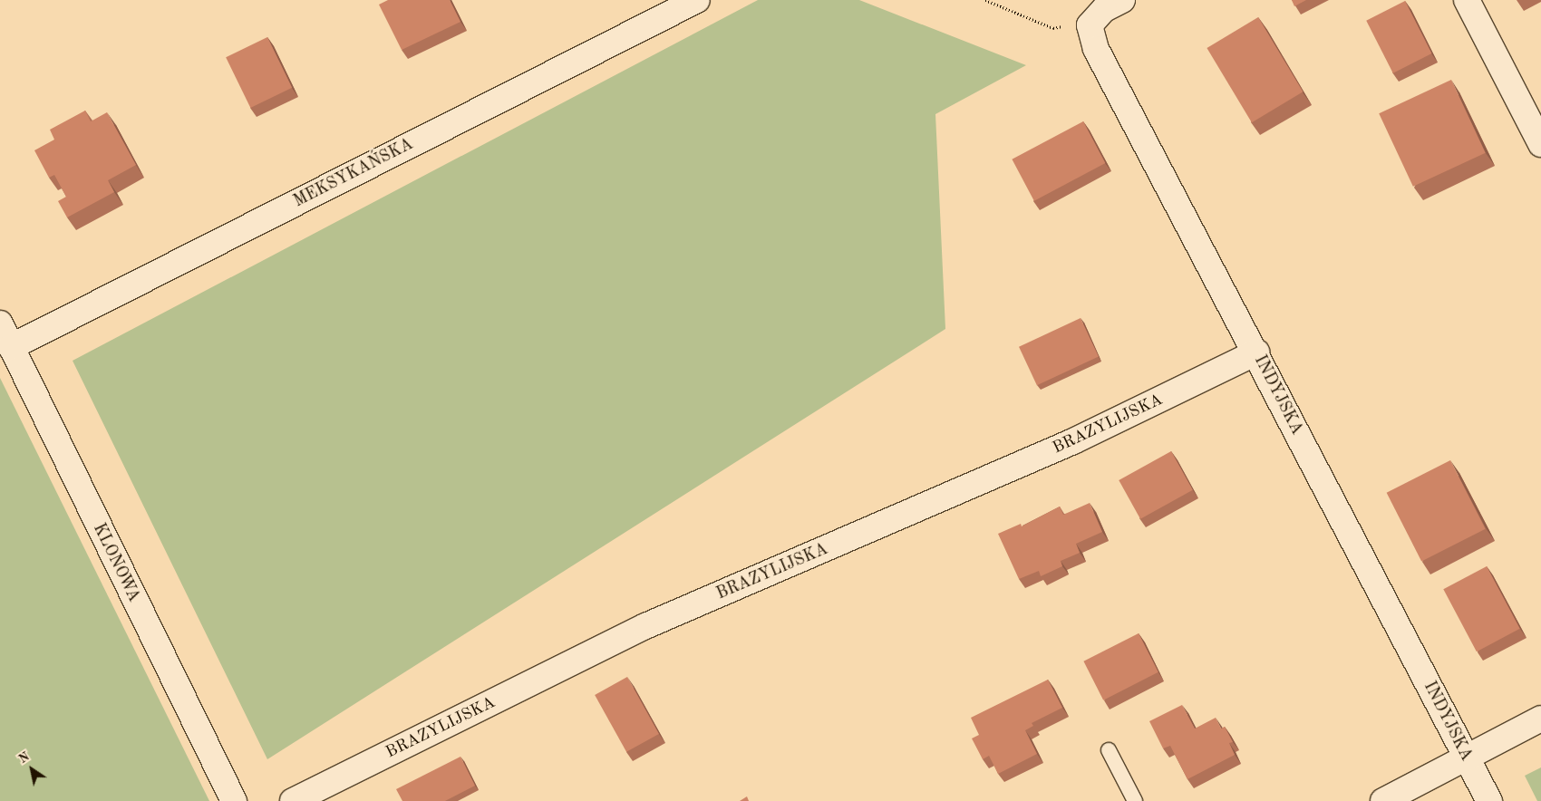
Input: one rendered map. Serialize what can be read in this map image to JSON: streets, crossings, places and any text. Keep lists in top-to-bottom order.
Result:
{
  "streets": {
    "street": [
      "MEKSYKAŃSKA",
      "INDYJSKA",
      "BRAZYLIJSKA",
      "KLONOWA"
    ]
  },
  "crossings": [
    ["MEKSYKAŃSKA", "KLONOWA"],
    ["INDYJSKA", "BRAZYLIJSKA"]
  ],
  "north": "top left"
}
